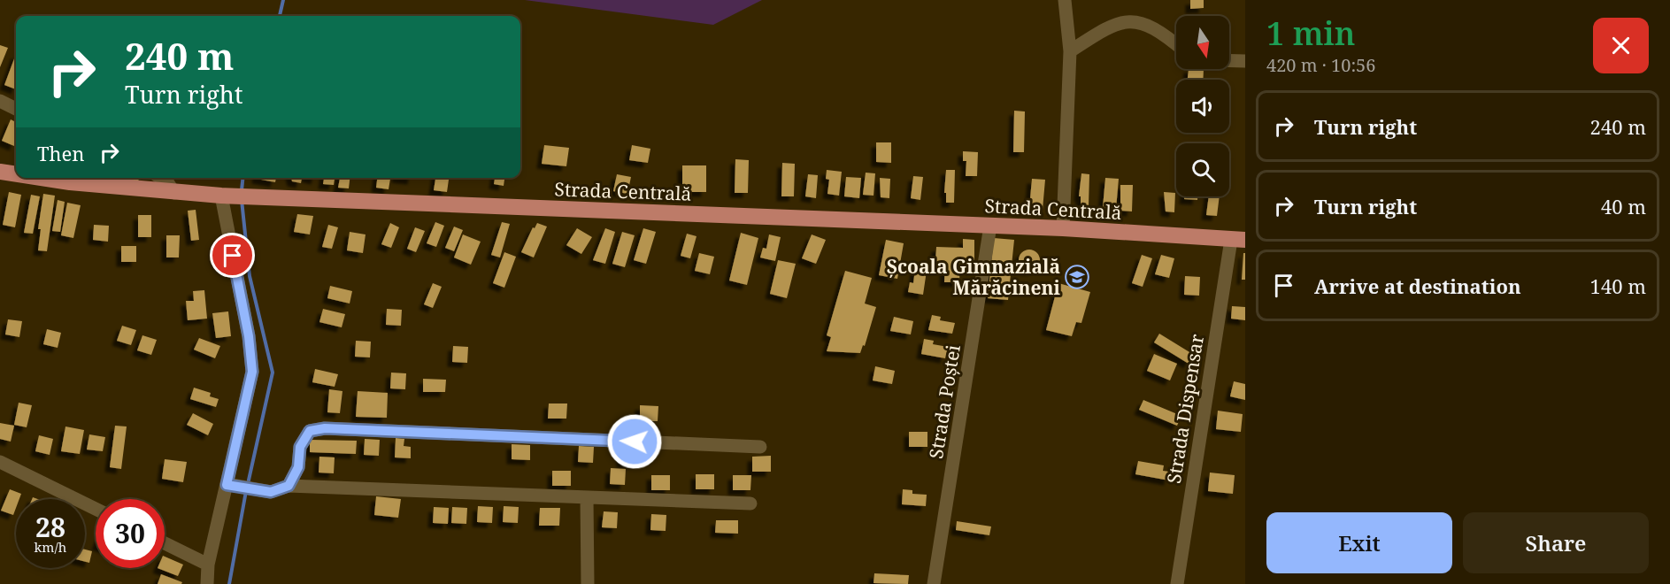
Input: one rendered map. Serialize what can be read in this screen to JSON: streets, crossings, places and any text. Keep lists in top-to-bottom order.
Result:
{
  "streets": {
    "main road": ["Strada Centrală"],
    "street": ["Strada Poștei", "Strada Dispensar"]
  },
  "crossings": [
    ["Strada Centrală", "Strada Poștei"],
    ["Strada Centrală", "Strada Dispensar"]
  ],
  "places": {
    "school or university": ["Școala Gimnazială Mărăcineni"]
  },
  "north": "bottom",
  "page": {
    "heading": ["1 min", "420 m · 10:56"],
    "turn": ["240 m", "Turn right"],
    "list": [
      {
        "name": "Turn right",
        "value": "240 m"
      },
      {
        "name": "Turn right",
        "value": "40 m"
      },
      {
        "name": "Arrive at destination",
        "value": "140 m"
      }
    ],
    "then": "Then",
    "speed": "28 km/h",
    "limit": "30",
    "buttons": ["Exit", "Share"]
  }
}
